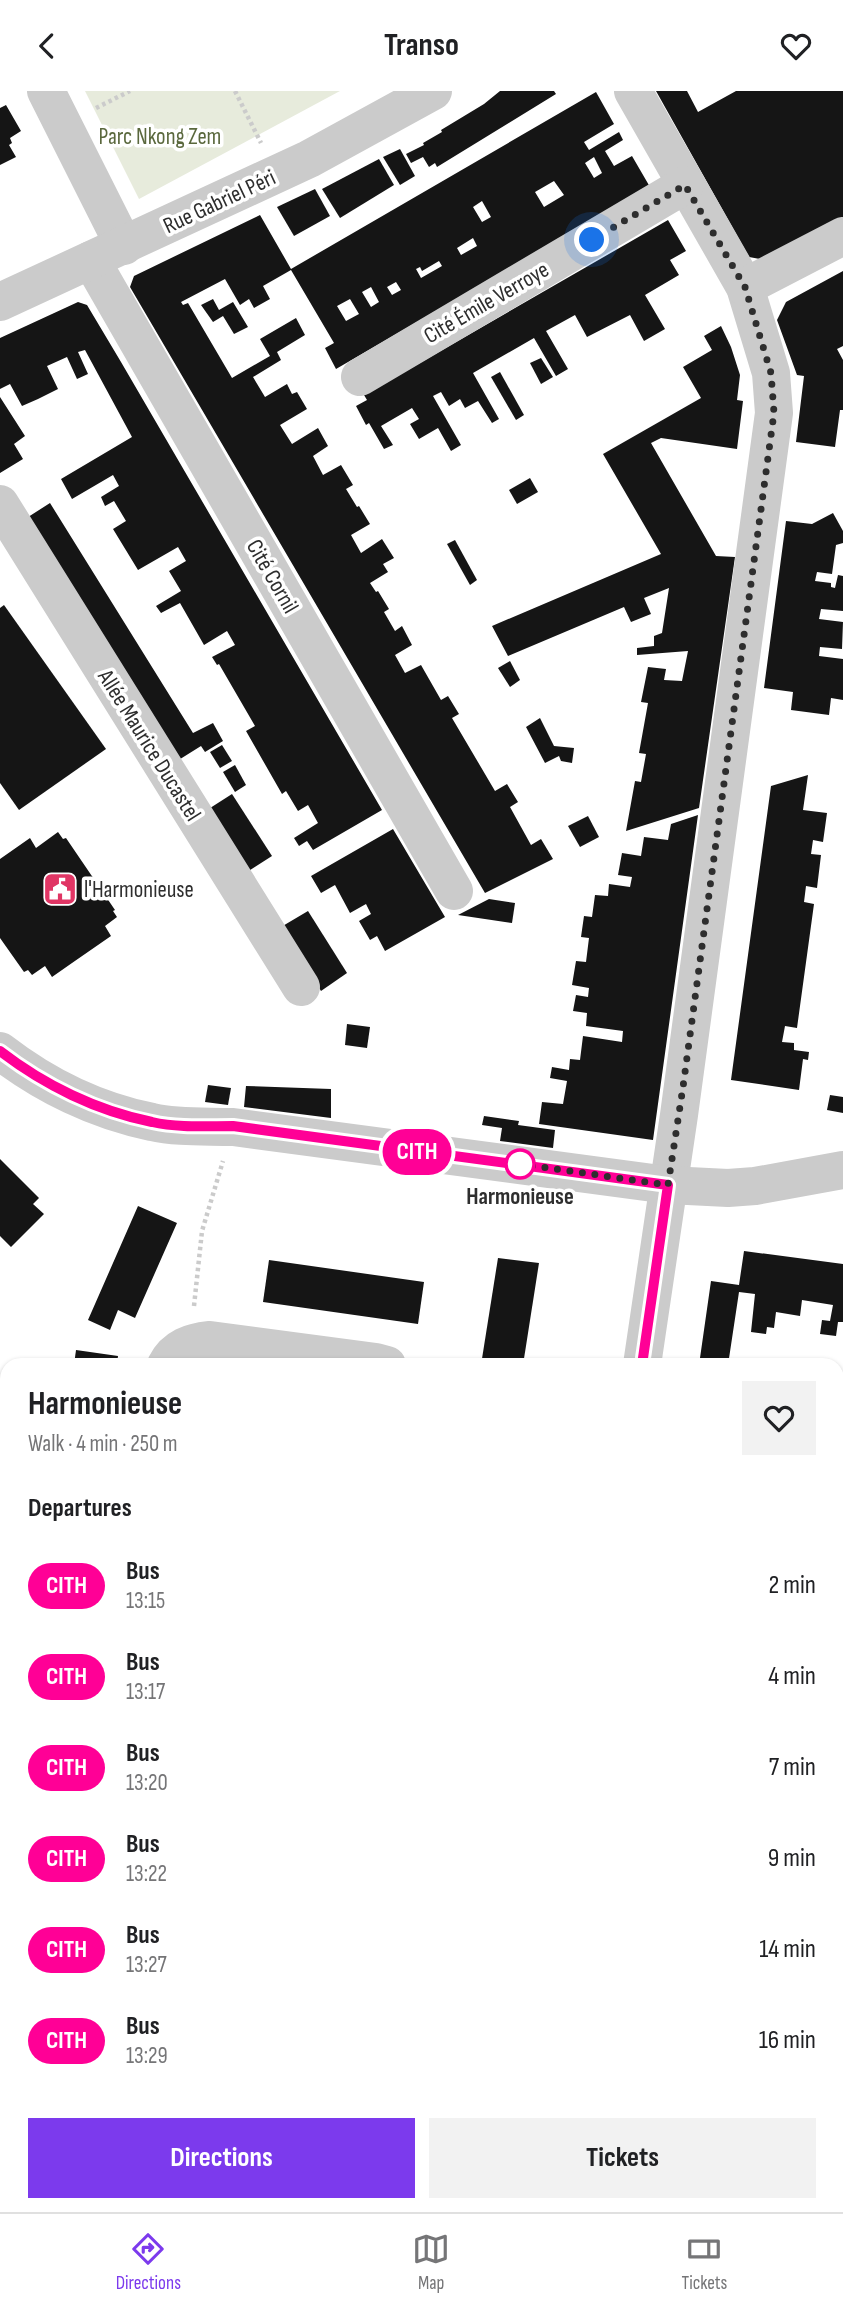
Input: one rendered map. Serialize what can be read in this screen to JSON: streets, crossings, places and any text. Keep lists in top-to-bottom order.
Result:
{
  "streets": {
    "street": [
      "Rue Gabriel Péri",
      "Cité Émile Verroye",
      "Cité Cornil",
      "Allée Maurice Ducastel"
    ]
  },
  "crossings": [
    ["Rue Gabriel Péri", "Cité Cornil"]
  ],
  "parks": ["Parc Nkong Zem"],
  "places": {
    "public building": ["l'Harmonieuse"],
    "other": ["Harmonieuse"]
  },
  "lines": ["bus line CITH"],
  "page": {
    "header": "Transo",
    "on_map": "CITH",
    "heading": [
      ["Harmonieuse", "Walk · 4 min · 250 m"],
      "Departures"
    ],
    "list": [
      {
        "mark": "CITH",
        "name": "Bus",
        "note": "13:15",
        "value": "2 min"
      },
      {
        "mark": "CITH",
        "name": "Bus",
        "note": "13:17",
        "value": "4 min"
      },
      {
        "mark": "CITH",
        "name": "Bus",
        "note": "13:20",
        "value": "7 min"
      },
      {
        "mark": "CITH",
        "name": "Bus",
        "note": "13:22",
        "value": "9 min"
      },
      {
        "mark": "CITH",
        "name": "Bus",
        "note": "13:27",
        "value": "14 min"
      },
      {
        "mark": "CITH",
        "name": "Bus",
        "note": "13:29",
        "value": "16 min"
      }
    ],
    "buttons": ["Directions", "Tickets"],
    "tabs": ["Directions", "Map", "Tickets"]
  }
}
